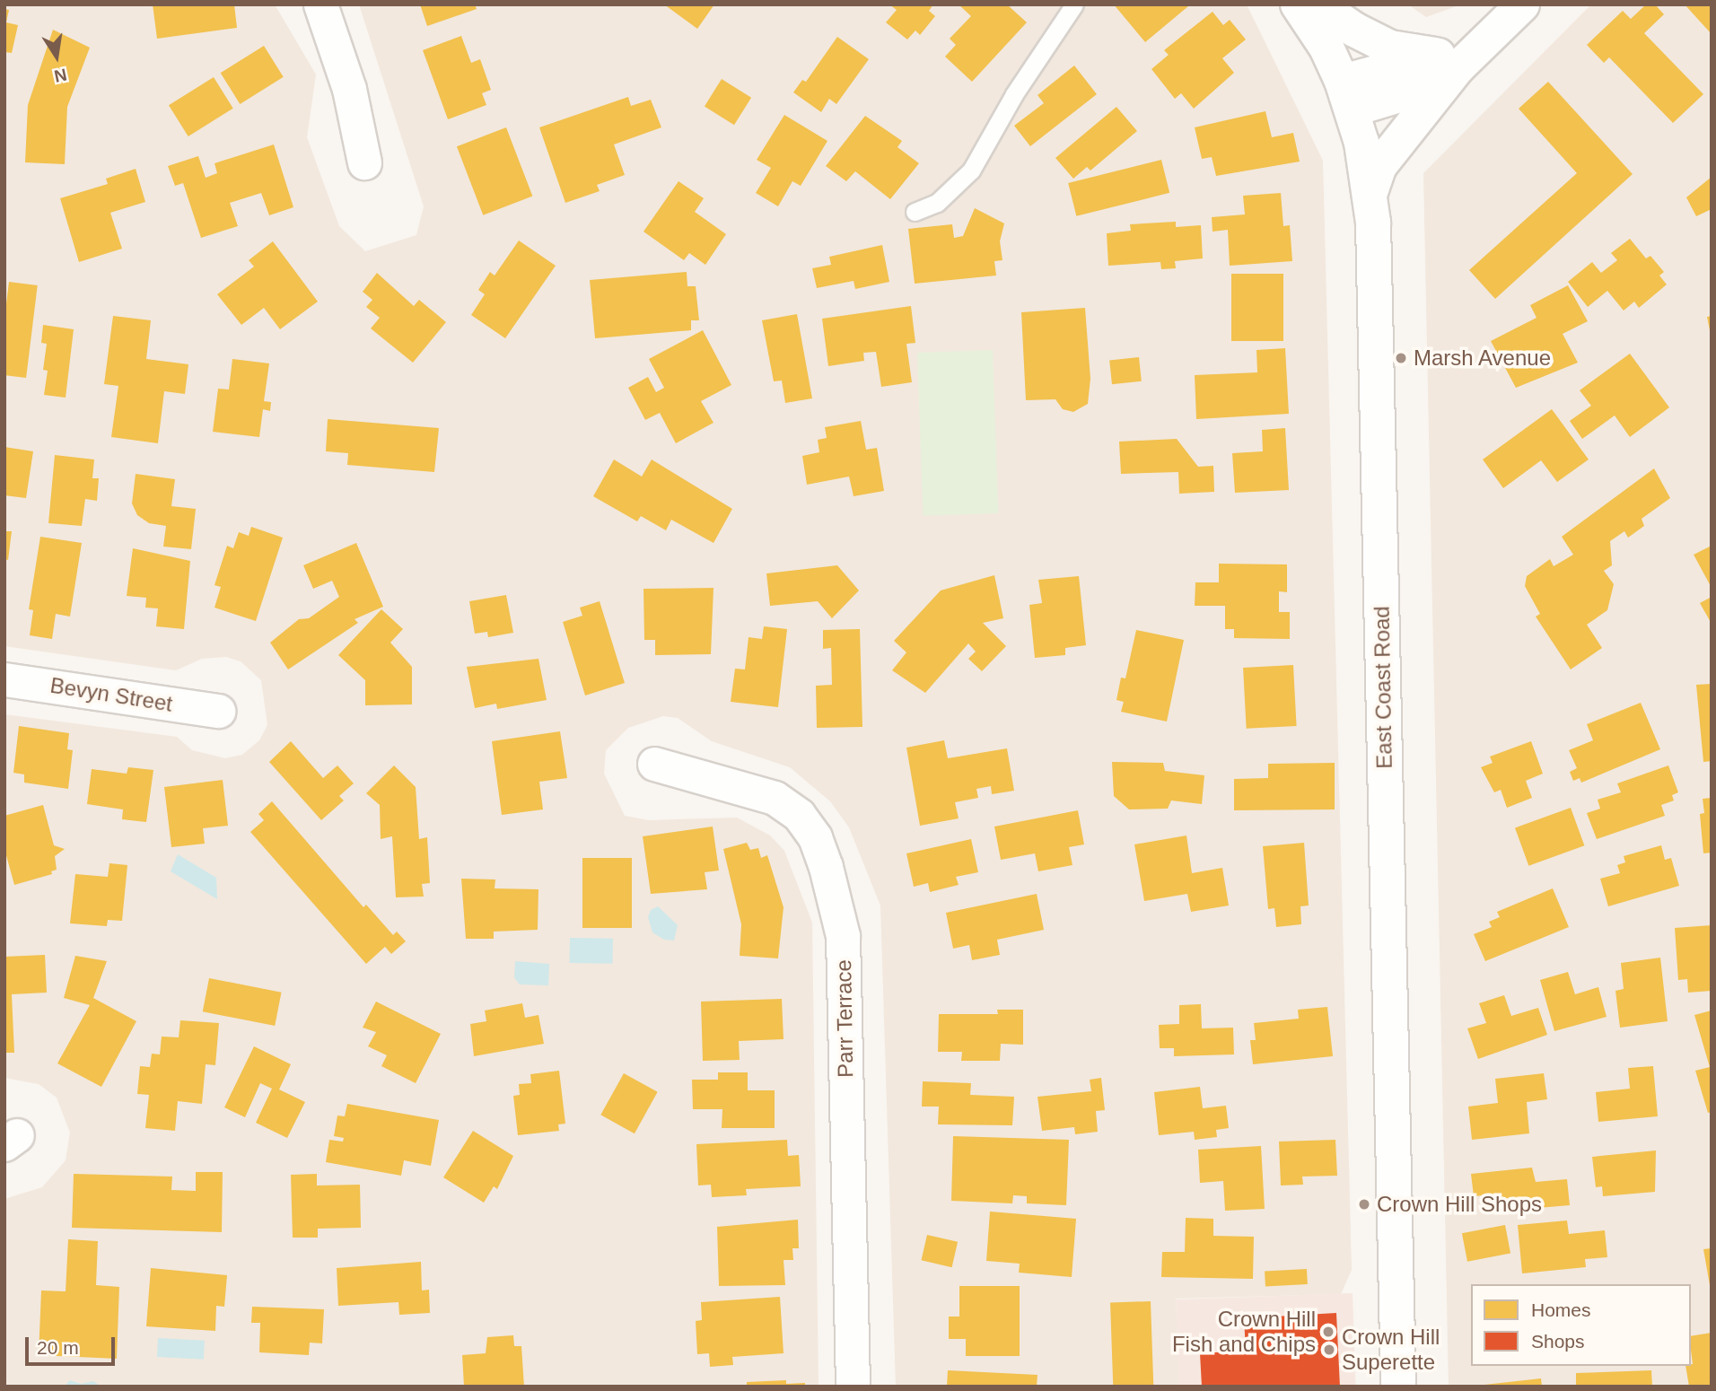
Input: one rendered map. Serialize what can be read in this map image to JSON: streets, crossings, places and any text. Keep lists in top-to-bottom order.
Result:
{
  "streets": {
    "main road": ["East Coast Road"],
    "street": ["Bevyn Street", "Parr Terrace"]
  },
  "places": [
    "Marsh Avenue",
    "Crown Hill Shops",
    "Crown Hill Fish and Chips",
    "Crown Hill Superette"
  ],
  "legend": ["Homes", "Shops"],
  "scale_bar": "20 m",
  "north": "bottom"
}
